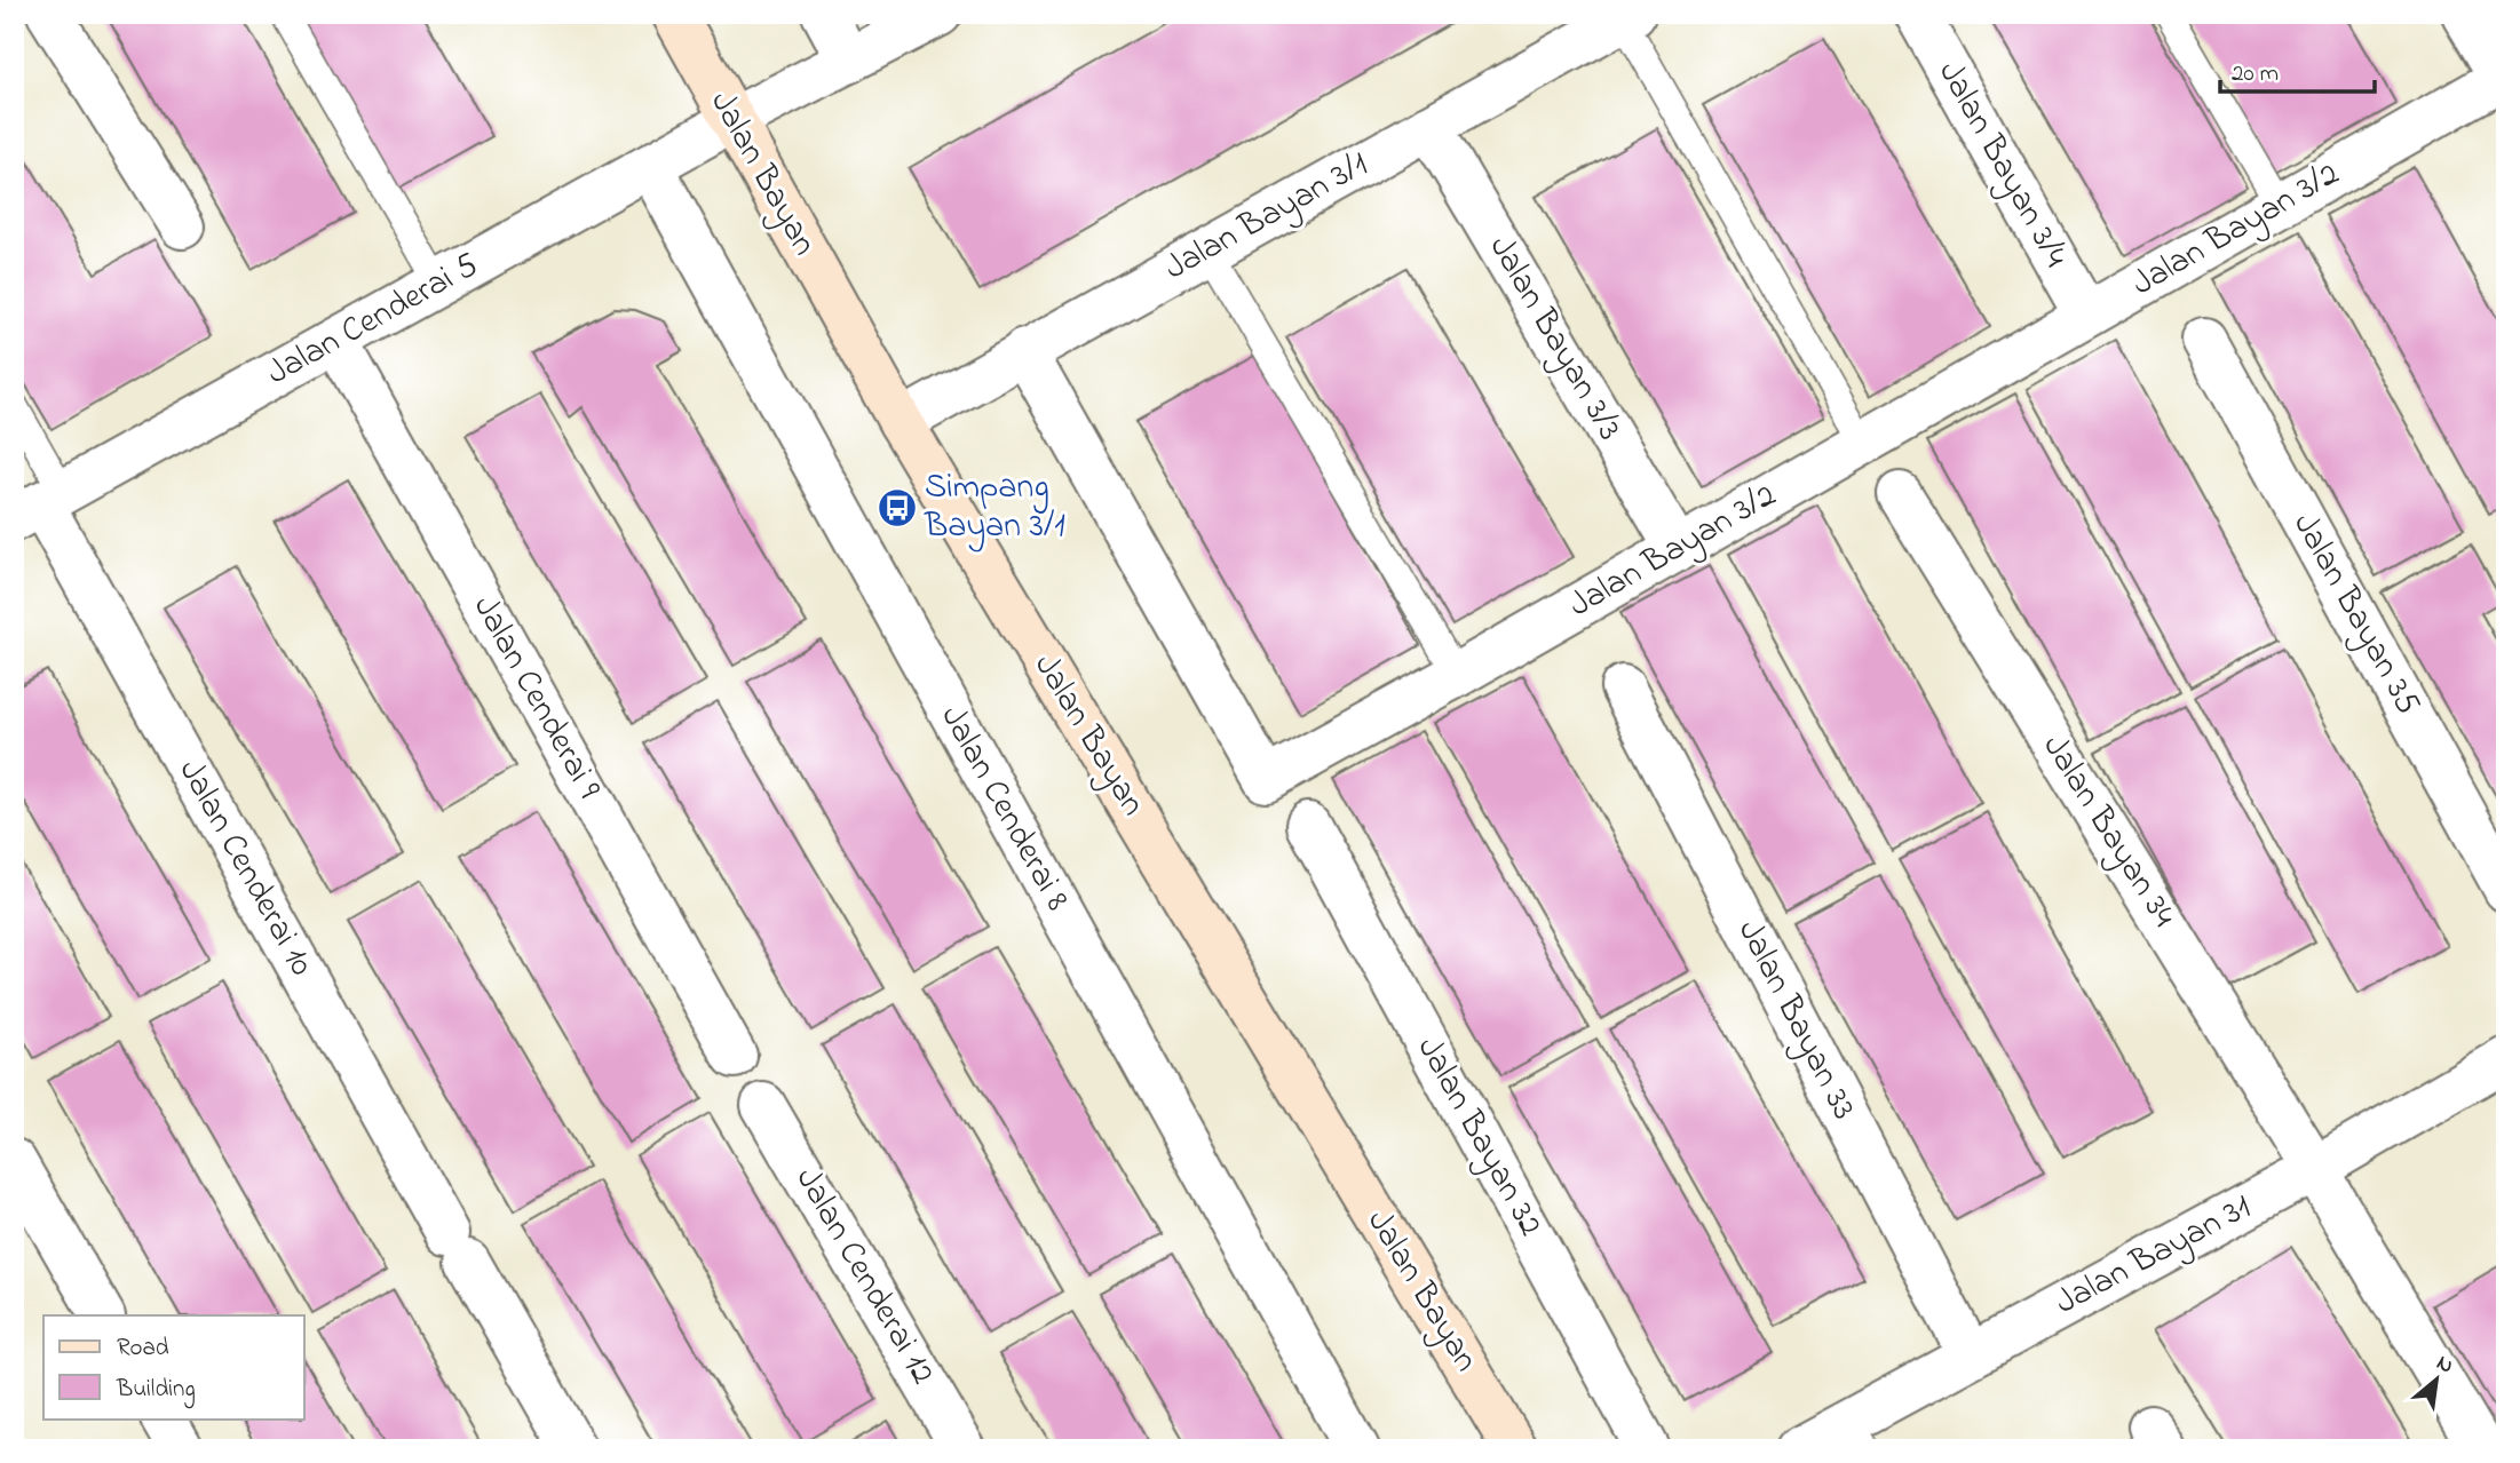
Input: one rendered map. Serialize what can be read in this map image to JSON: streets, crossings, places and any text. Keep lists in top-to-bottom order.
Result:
{
  "streets": {
    "street": [
      "Jalan Bayan 3/4",
      "Jalan Bayan",
      "Jalan Bayan 3/1",
      "Jalan Bayan 3/2",
      "Jalan Cenderai 5",
      "Jalan Bayan 3/3",
      "Jalan Bayan 35",
      "Jalan Cenderai 9",
      "Jalan Cenderai 8",
      "Jalan Bayan 34",
      "Jalan Cenderai 10",
      "Jalan Bayan 33",
      "Jalan Bayan 32",
      "Jalan Bayan 31",
      "Jalan Cenderai 12"
    ]
  },
  "crossings": [
    ["Jalan Bayan 3/4", "Jalan Bayan 3/2"],
    ["Jalan Bayan", "Jalan Bayan 3/1"],
    ["Jalan Bayan", "Jalan Cenderai 5"],
    ["Jalan Bayan 3/1", "Jalan Bayan 3/2"],
    ["Jalan Bayan 3/1", "Jalan Bayan 3/3"],
    ["Jalan Bayan 3/2", "Jalan Bayan 3/3"],
    ["Jalan Cenderai 5", "Jalan Cenderai 9"],
    ["Jalan Cenderai 5", "Jalan Cenderai 8"],
    ["Jalan Cenderai 5", "Jalan Cenderai 10"],
    ["Jalan Bayan 34", "Jalan Bayan 31"],
    ["Jalan Bayan 33", "Jalan Bayan 31"]
  ],
  "places": {
    "bus stop": ["Simpang Bayan 3/1"]
  },
  "legend": ["Road", "Building"],
  "scale_bar": "20 m",
  "north": "top right"
}
